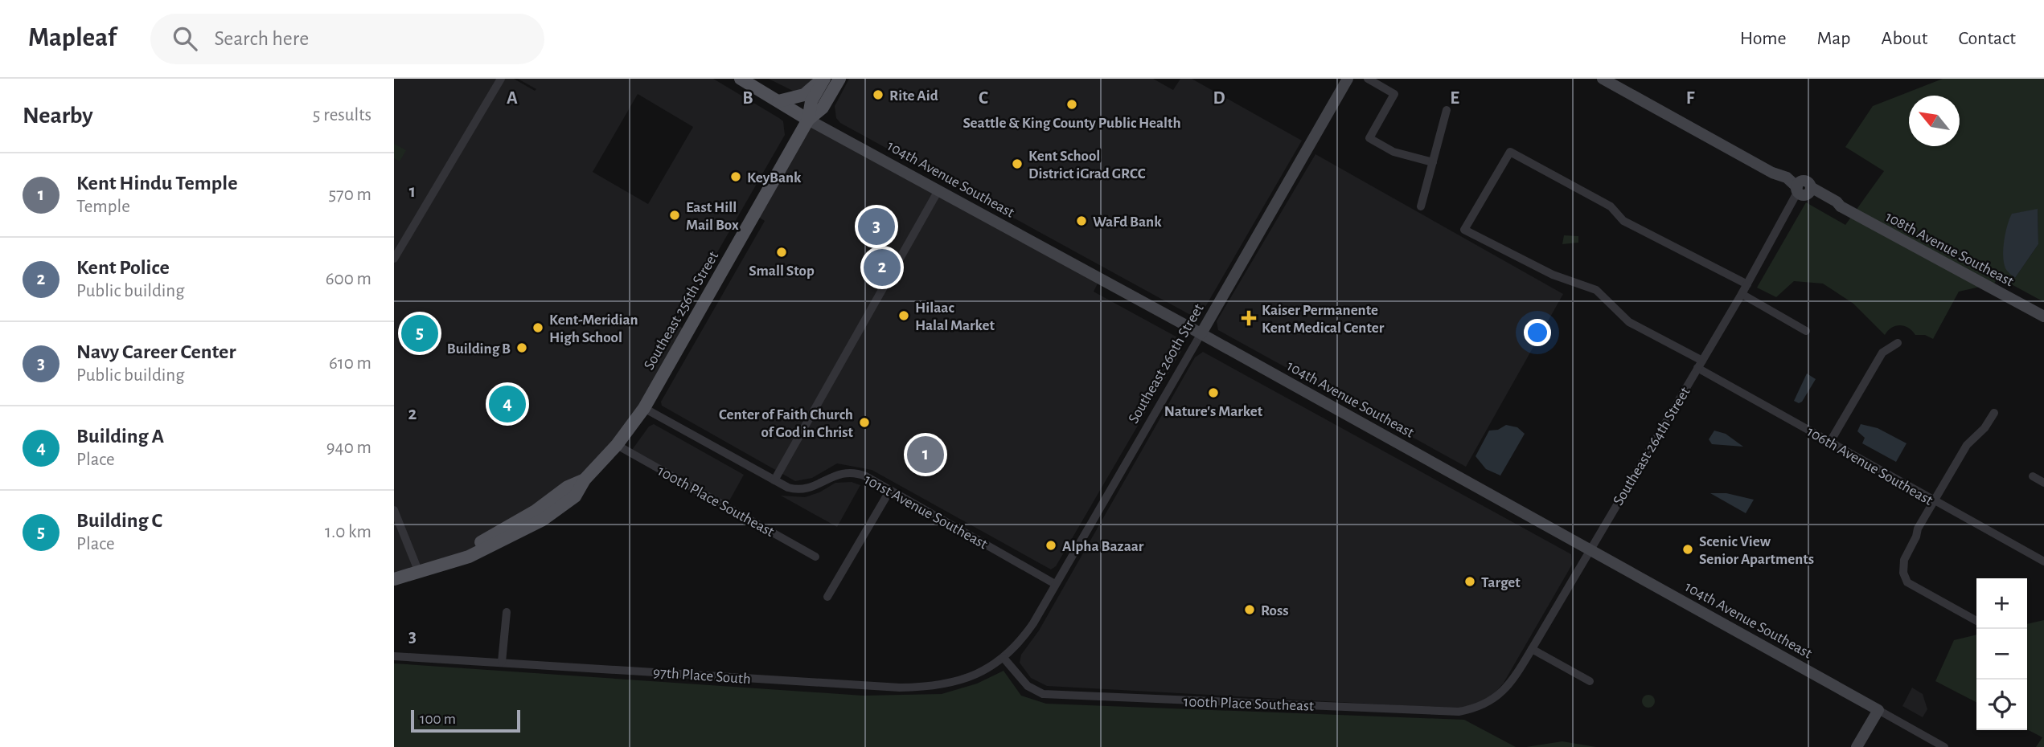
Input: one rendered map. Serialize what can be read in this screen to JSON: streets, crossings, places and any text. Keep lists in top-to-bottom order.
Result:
{
  "streets": {
    "main road": ["104th Avenue Southeast", "Southeast 256th Street"],
    "street": [
      "108th Avenue Southeast",
      "Southeast 260th Street",
      "Southeast 264th Street",
      "106th Avenue Southeast",
      "100th Place Southeast",
      "101st Avenue Southeast",
      "97th Place South"
    ]
  },
  "crossings": [
    ["104th Avenue Southeast", "Southeast 256th Street"],
    ["104th Avenue Southeast", "Southeast 260th Street"],
    ["104th Avenue Southeast", "Southeast 264th Street"],
    ["108th Avenue Southeast", "Southeast 264th Street"],
    ["Southeast 256th Street", "100th Place Southeast"],
    ["Southeast 256th Street", "101st Avenue Southeast"],
    ["Southeast 260th Street", "100th Place Southeast"],
    ["Southeast 260th Street", "101st Avenue Southeast"],
    ["Southeast 260th Street", "97th Place South"],
    ["Southeast 264th Street", "106th Avenue Southeast"],
    ["Southeast 264th Street", "100th Place Southeast"],
    ["100th Place Southeast", "97th Place South"]
  ],
  "places": {
    "other": [
      "Rite Aid",
      "Seattle & King County Public Health",
      "Kent School District iGrad GRCC",
      "KeyBank",
      "East Hill Mail Box",
      "WaFd Bank",
      "Small Stop",
      "Hilaac Halal Market",
      "Kent-Meridian High School",
      "Building B",
      "Nature's Market",
      "Center of Faith Church of God in Christ",
      "Alpha Bazaar",
      "Scenic View Senior Apartments",
      "Target",
      "Ross"
    ],
    "health": ["Kaiser Permanente Kent Medical Center"]
  },
  "scale_bar": "100 m",
  "north": "top left",
  "page": {
    "header": "Mapleaf",
    "search": "Search here",
    "nav": [
      "Home",
      "Map",
      "About",
      "Contact"
    ],
    "heading": ["Nearby", "5 results"],
    "list": [
      {
        "mark": "1",
        "name": "Kent Hindu Temple",
        "note": "Temple",
        "value": "570 m"
      },
      {
        "mark": "2",
        "name": "Kent Police",
        "note": "Public building",
        "value": "600 m"
      },
      {
        "mark": "3",
        "name": "Navy Career Center",
        "note": "Public building",
        "value": "610 m"
      },
      {
        "mark": "4",
        "name": "Building A",
        "note": "Place",
        "value": "940 m"
      },
      {
        "mark": "5",
        "name": "Building C",
        "note": "Place",
        "value": "1.0 km"
      }
    ],
    "pins": [
      "3",
      "2",
      "5",
      "4",
      "1"
    ],
    "map_buttons": ["+", "−"],
    "scale": "100 m"
  },
  "grid": {
    "columns": [
      "A",
      "B",
      "C",
      "D",
      "E",
      "F"
    ],
    "rows": ["1", "2", "3"]
  }
}
